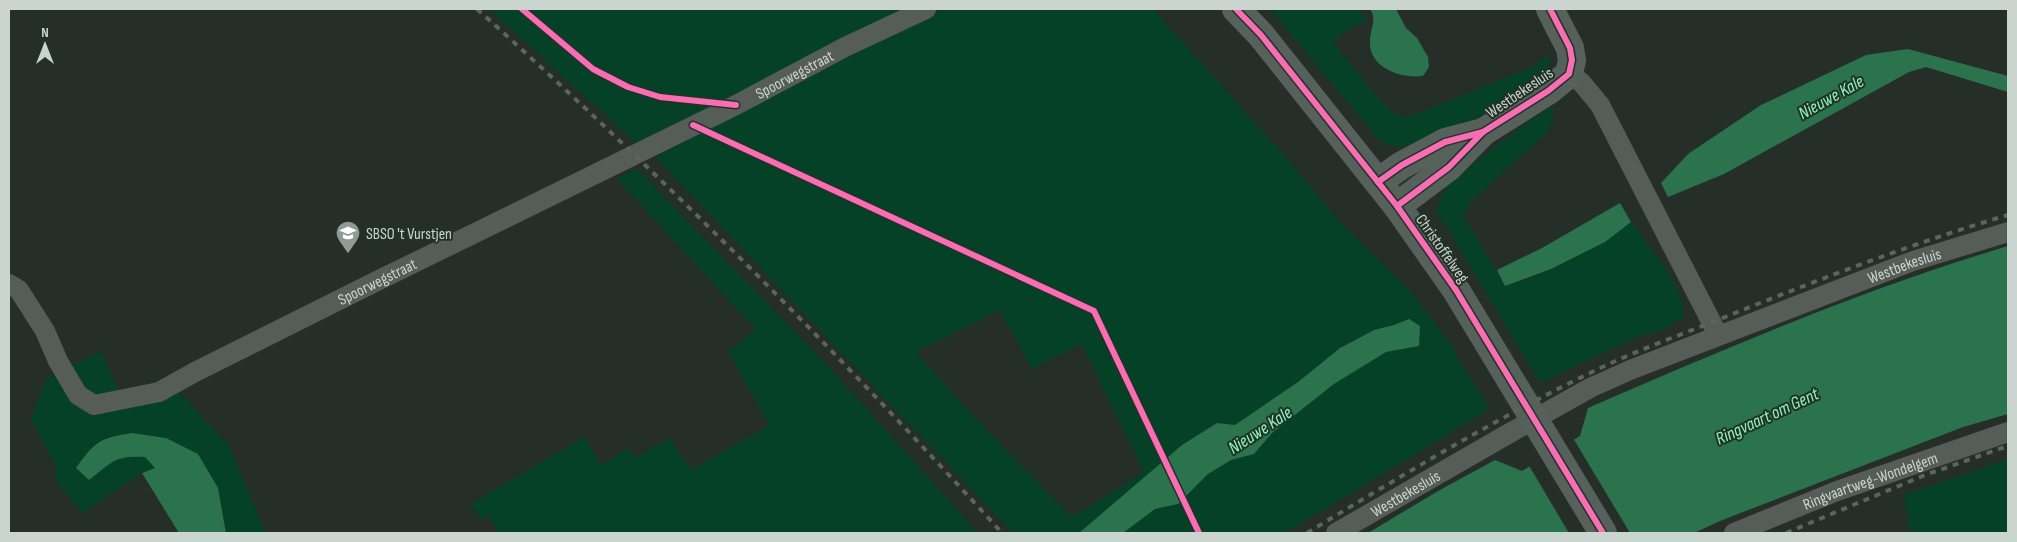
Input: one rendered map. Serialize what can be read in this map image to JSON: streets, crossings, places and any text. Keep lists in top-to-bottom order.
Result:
{
  "streets": {
    "main road": ["Westbekesluis", "Christoffelweg"],
    "street": ["Spoorwegstraat", "Ringvaartweg-Wondelgem"]
  },
  "crossings": [
    ["Westbekesluis", "Christoffelweg"]
  ],
  "water": ["Nieuwe Kale", "Ringvaart om Gent"],
  "places": {
    "school or university": ["SBSO 't Vurstjen"]
  },
  "north": "top"
}
